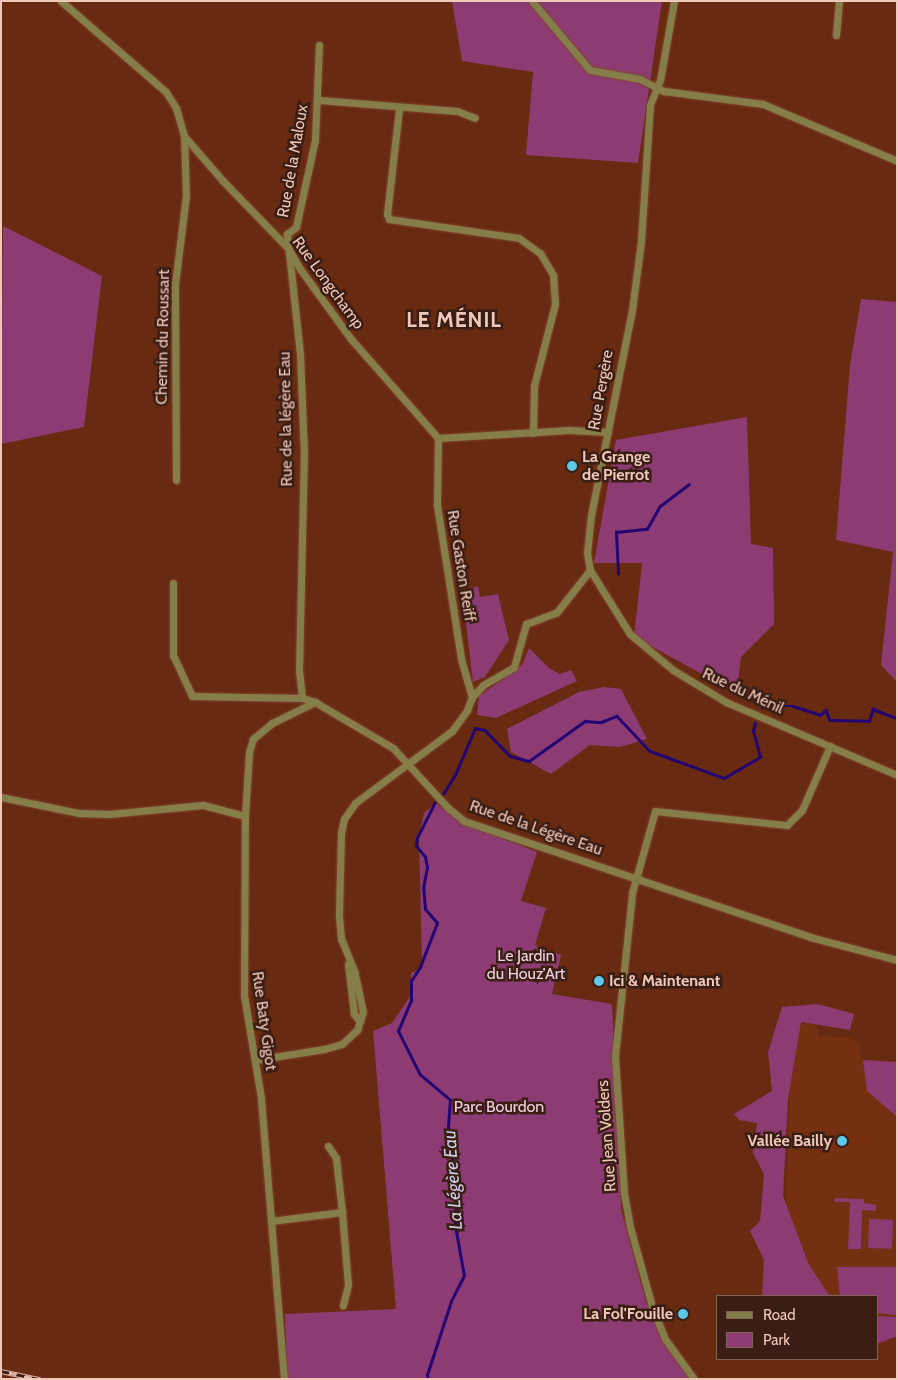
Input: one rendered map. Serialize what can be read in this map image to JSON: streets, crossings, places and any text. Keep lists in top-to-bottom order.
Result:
{
  "streets": {
    "street": [
      "Rue de la Maloux",
      "Rue Longchamp",
      "Chemin du Roussart",
      "Rue Pergère",
      "Rue de la légère Eau",
      "Rue Gaston Reiff",
      "Rue du Ménil",
      "Rue de la Légère Eau",
      "Rue Baty Gigot",
      "Rue Jean Volders"
    ]
  },
  "crossings": [
    ["Rue de la Maloux", "Rue Longchamp"],
    ["Rue de la Maloux", "Rue de la légère Eau"],
    ["Rue Longchamp", "Chemin du Roussart"],
    ["Rue Longchamp", "Rue de la légère Eau"],
    ["Rue Longchamp", "Rue Gaston Reiff"],
    ["Rue Pergère", "Rue du Ménil"],
    ["Rue de la légère Eau", "Rue de la Légère Eau"],
    ["Rue du Ménil", "Rue Jean Volders"],
    ["Rue de la Légère Eau", "Rue Baty Gigot"],
    ["Rue de la Légère Eau", "Rue Jean Volders"]
  ],
  "districts": ["LE MÉNIL"],
  "water": ["La Légère Eau"],
  "parks": ["Le Jardin du Houz’Art", "Parc Bourdon"],
  "places": [
    "La Grange de Pierrot",
    "Ici & Maintenant",
    "Vallée Bailly",
    "La Fol'Fouille"
  ],
  "legend": ["Road", "Park"]
}
